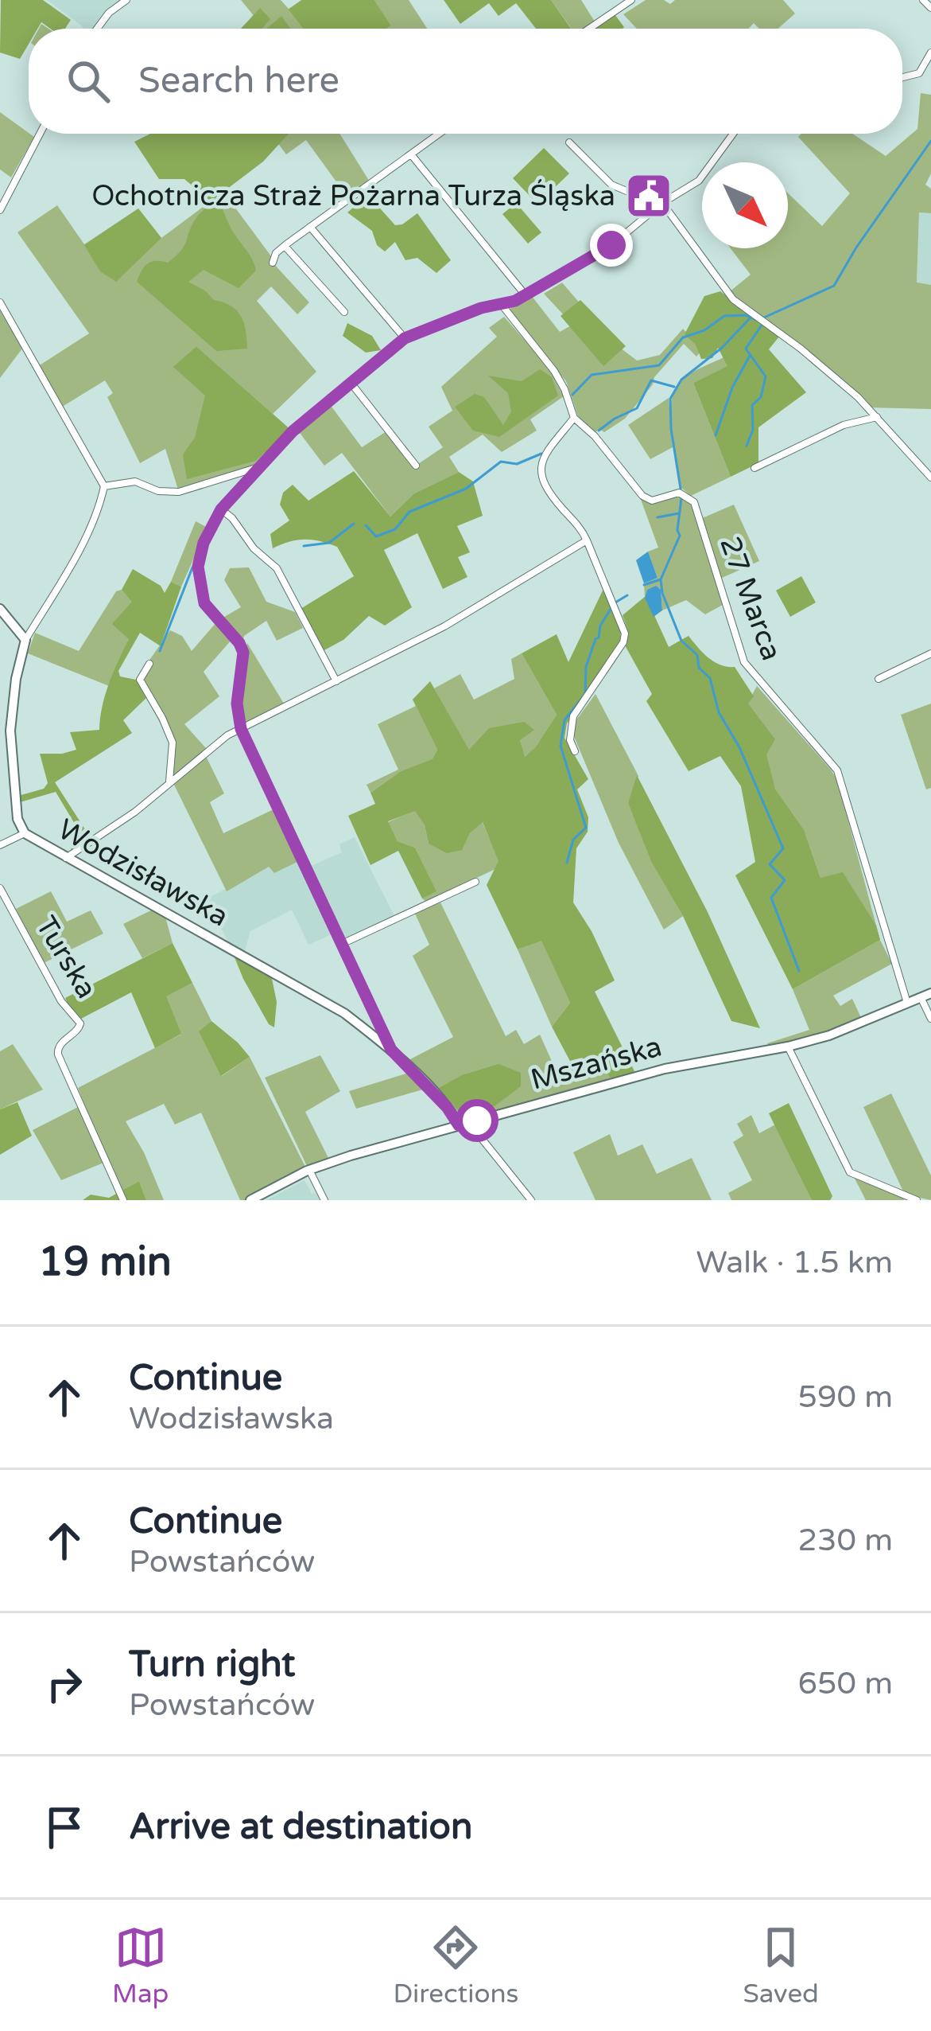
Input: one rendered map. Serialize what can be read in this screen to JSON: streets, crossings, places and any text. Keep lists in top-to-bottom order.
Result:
{
  "streets": {
    "street": [
      "27 Marca",
      "Wodzisławska",
      "Turska",
      "Mszańska"
    ]
  },
  "crossings": [
    ["27 Marca", "Mszańska"],
    ["Wodzisławska", "Mszańska"]
  ],
  "places": {
    "public building": ["Ochotnicza Straż Pożarna Turza Śląska"]
  },
  "north": "bottom right",
  "page": {
    "search": "Search here",
    "heading": ["19 min", "Walk · 1.5 km"],
    "list": [
      ["Continue", "Wodzisławska", "590 m"],
      ["Continue", "Powstańców", "230 m"],
      ["Turn right", "Powstańców", "650 m"],
      "Arrive at destination"
    ],
    "nav": ["Map", "Directions", "Saved"]
  }
}
